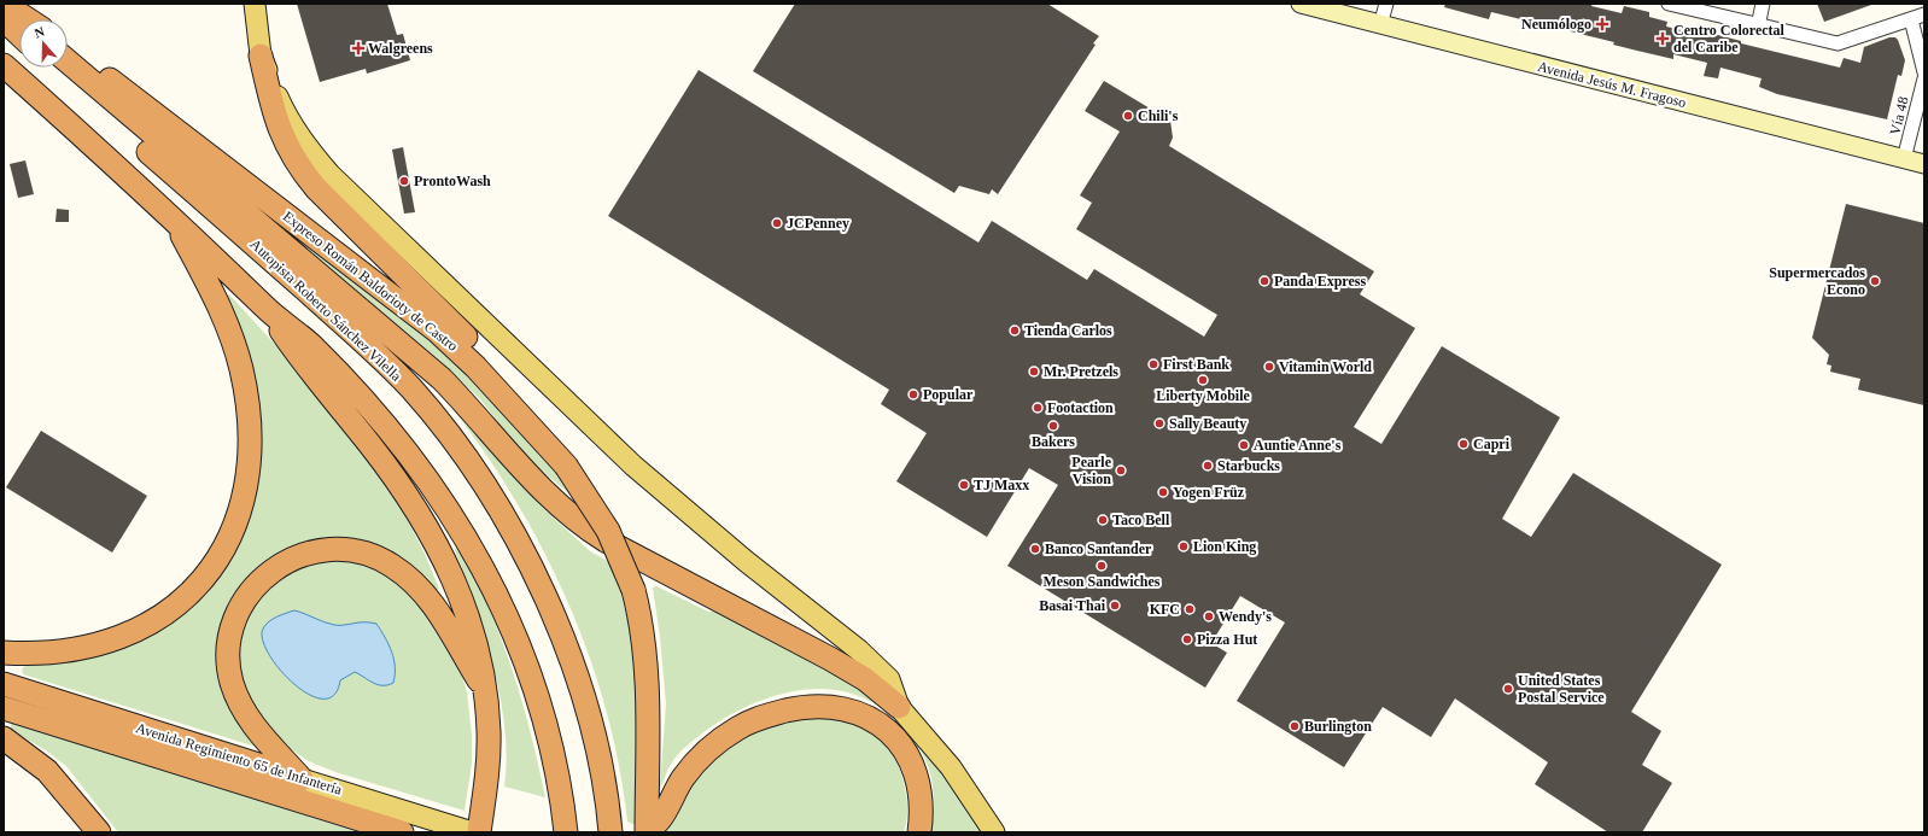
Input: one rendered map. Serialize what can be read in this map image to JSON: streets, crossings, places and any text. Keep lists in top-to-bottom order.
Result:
{
  "streets": {
    "highway": ["Expreso Román Baldorioty de Castro", "Autopista Roberto Sánchez Vilella", "Avenida Regimiento 65 de Infantería"],
    "street": ["Avenida Jesús M. Fragoso", "Vía 48"]
  },
  "crossings": [
    ["Avenida Jesús M. Fragoso", "Vía 48"]
  ],
  "places": {
    "health": ["Neumólogo", "Centro Colorectal del Caribe", "Walgreens"],
    "other": [
      "Chili's",
      "ProntoWash",
      "JCPenney",
      "Panda Express",
      "Supermercados Econo",
      "Tienda Carlos",
      "First Bank",
      "Vitamin World",
      "Mr. Pretzels",
      "Liberty Mobile",
      "Popular",
      "Footaction",
      "Sally Beauty",
      "Bakers",
      "Capri",
      "Auntie Anne's",
      "Starbucks",
      "Pearle Vision",
      "TJ Maxx",
      "Yogen Früz",
      "Taco Bell",
      "Lion King",
      "Banco Santander",
      "Meson Sandwiches",
      "Basai Thai",
      "KFC",
      "Wendy's",
      "Pizza Hut",
      "United States Postal Service",
      "Burlington"
    ]
  },
  "north": "top"
}
